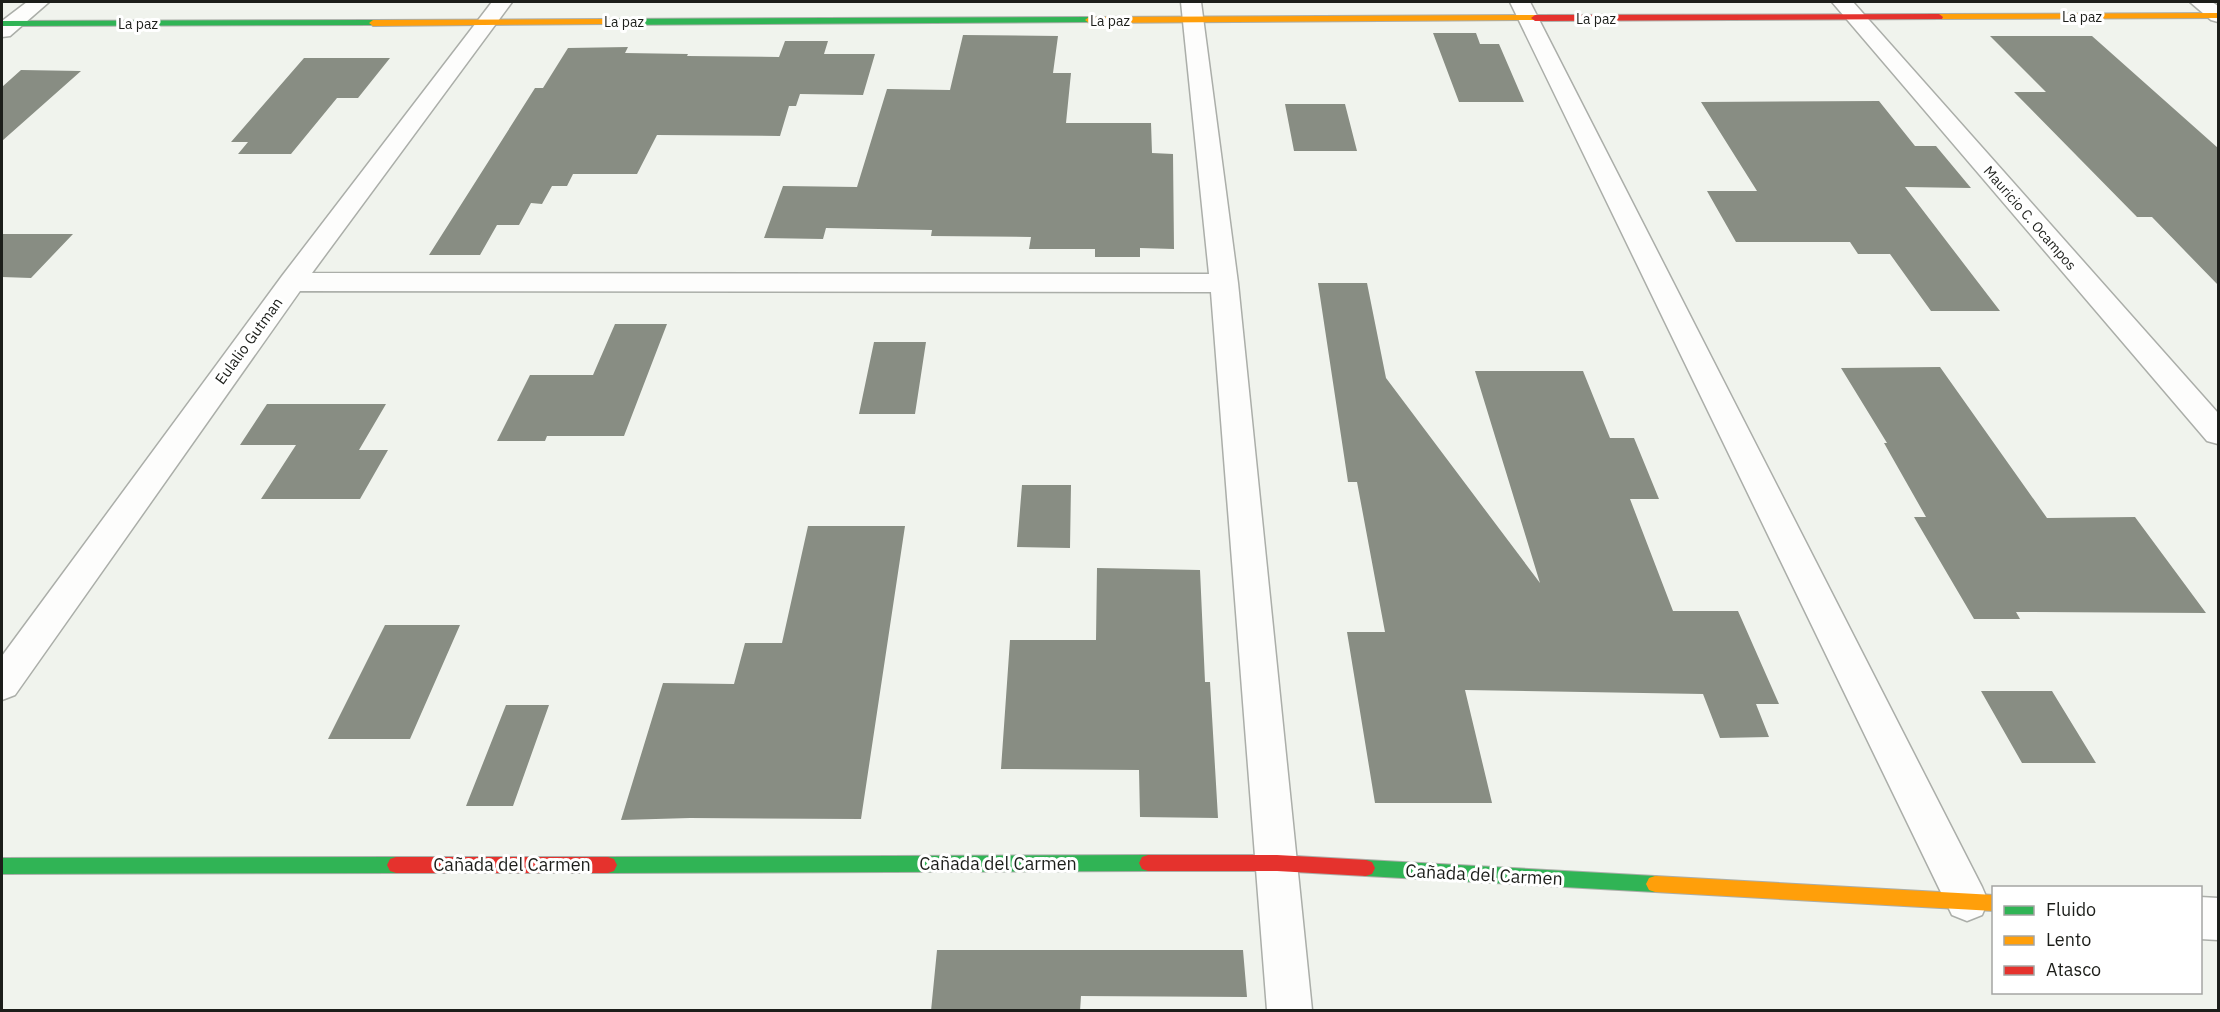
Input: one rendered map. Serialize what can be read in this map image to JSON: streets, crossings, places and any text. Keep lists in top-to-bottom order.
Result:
{
  "streets": {
    "street": [
      "La paz",
      "Mauricio C. Ocampos",
      "Eulalio Gutman",
      "Cañada del Carmen"
    ]
  },
  "crossings": [
    ["La paz", "Mauricio C. Ocampos"],
    ["La paz", "Eulalio Gutman"]
  ],
  "legend": ["Fluido", "Lento", "Atasco"]
}
